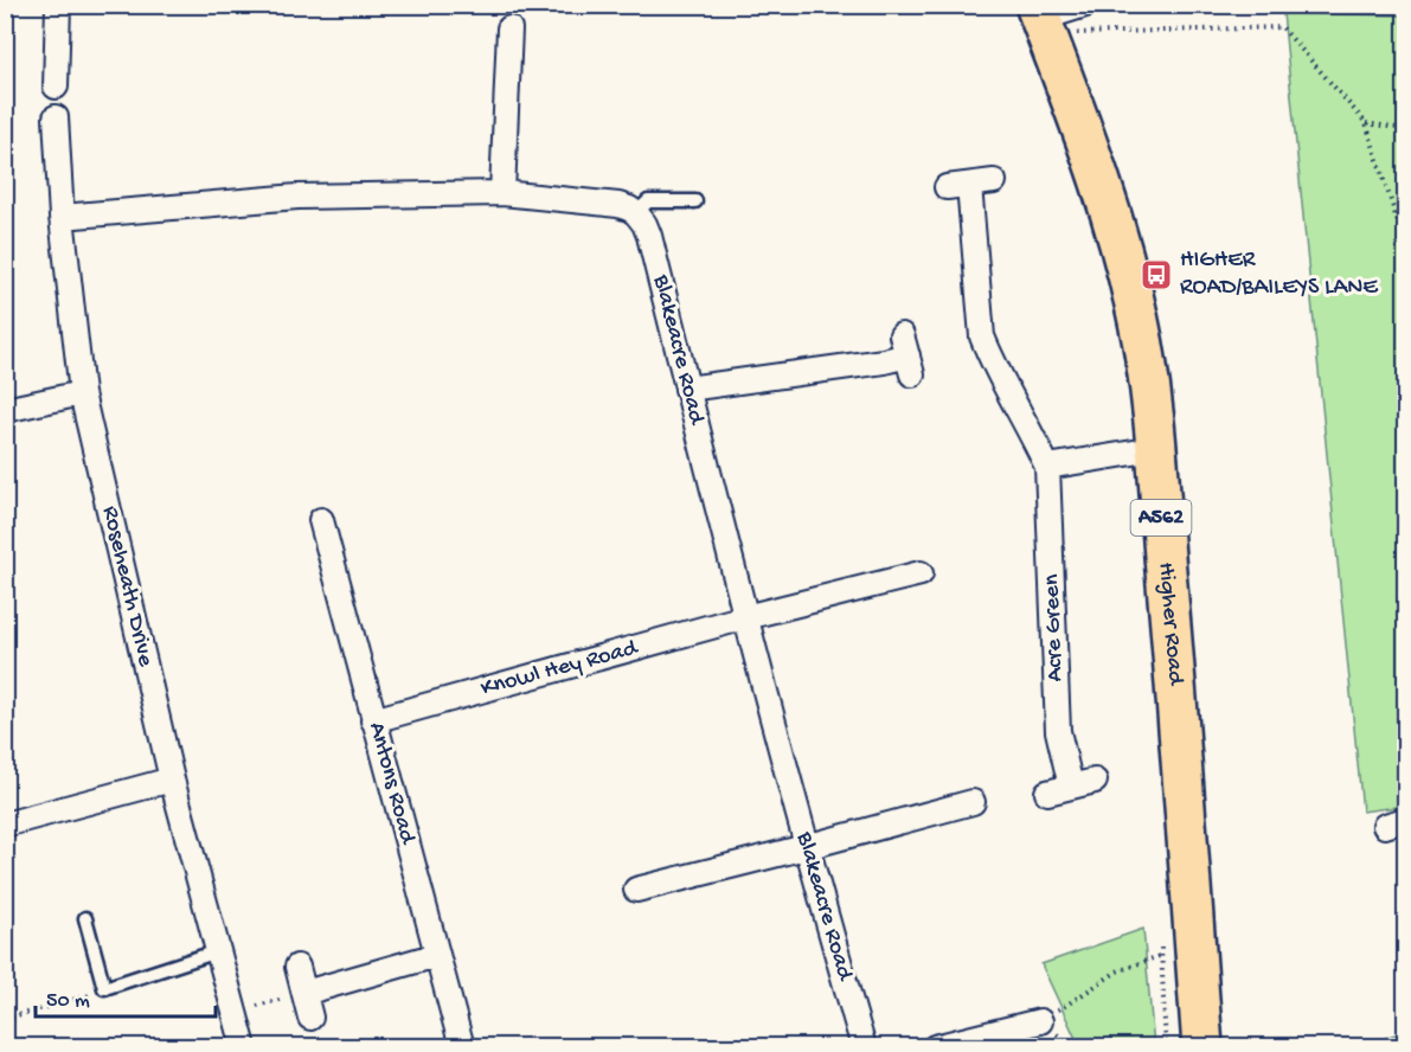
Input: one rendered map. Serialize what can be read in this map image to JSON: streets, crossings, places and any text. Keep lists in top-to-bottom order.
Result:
{
  "streets": {
    "highway": ["A562", "Higher Road"],
    "street": [
      "Blakeacre Road",
      "Roseheath Drive",
      "Acre Green",
      "Knowl Hey Road",
      "Antons Road"
    ]
  },
  "crossings": [
    ["Blakeacre Road", "Knowl Hey Road"],
    ["Knowl Hey Road", "Antons Road"]
  ],
  "places": {
    "bus stop": ["HIGHER ROAD/BAILEYS LANE"]
  },
  "scale_bar": "50 m"
}
